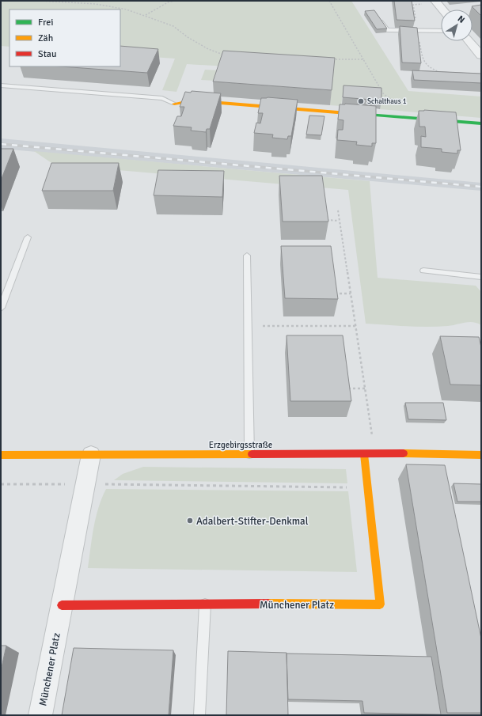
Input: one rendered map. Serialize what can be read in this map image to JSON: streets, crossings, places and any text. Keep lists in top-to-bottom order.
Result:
{
  "streets": {
    "street": ["Erzgebirgsstraße", "Münchener Platz"]
  },
  "crossings": [
    ["Erzgebirgsstraße", "Münchener Platz"]
  ],
  "places": ["Schalthaus 1", "Adalbert-Stifter-Denkmal"],
  "legend": ["Frei", "Zäh", "Stau"],
  "north": "top right"
}
